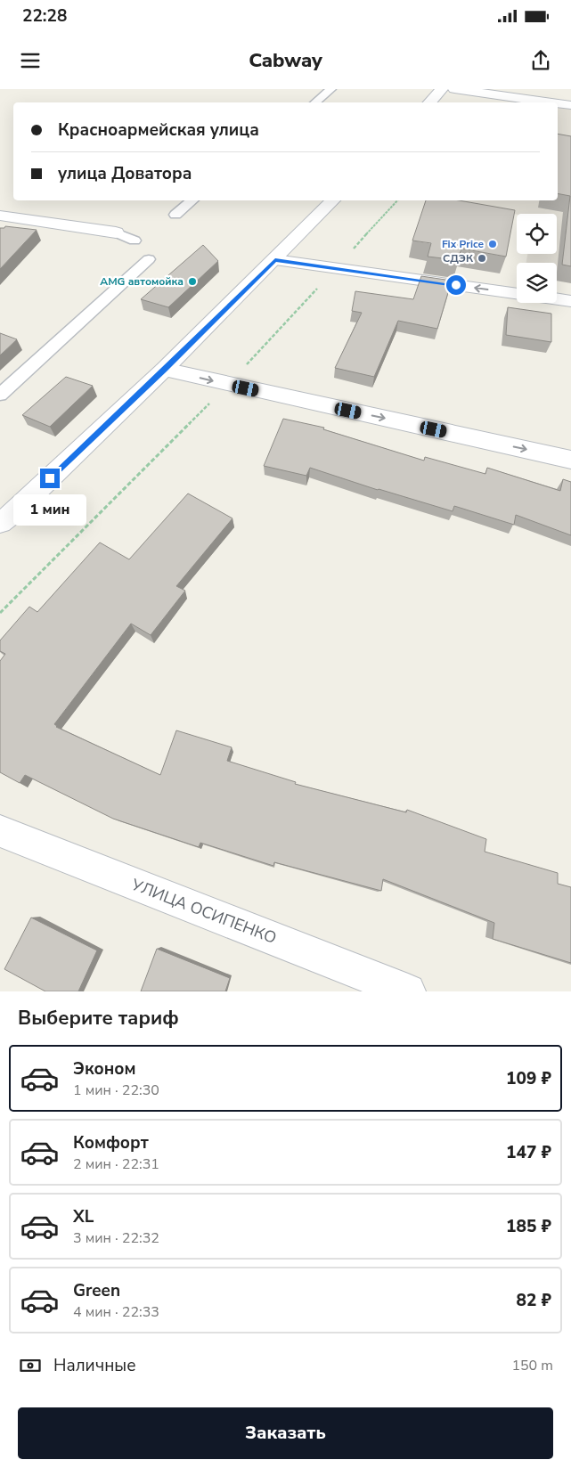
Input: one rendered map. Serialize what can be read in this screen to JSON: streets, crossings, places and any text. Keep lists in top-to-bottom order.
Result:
{
  "streets": {
    "street": ["УЛИЦА ОСИПЕНКО"]
  },
  "places": ["Fix Price", "СДЭК", "AMG автомойка"],
  "page": {
    "status": "22:28",
    "header": "Cabway",
    "banner": ["Красноармейская улица", "улица Доватора"],
    "bubble": "1 мин",
    "heading": "Выберите тариф",
    "list": [
      {
        "name": "Эконом",
        "note": "1 мин · 22:30",
        "value": "109 ₽"
      },
      {
        "name": "Комфорт",
        "note": "2 мин · 22:31",
        "value": "147 ₽"
      },
      {
        "name": "XL",
        "note": "3 мин · 22:32",
        "value": "185 ₽"
      },
      {
        "name": "Green",
        "note": "4 мин · 22:33",
        "value": "82 ₽"
      }
    ],
    "pay": ["Наличные", "150 m"],
    "buttons": "Заказать"
  }
}
